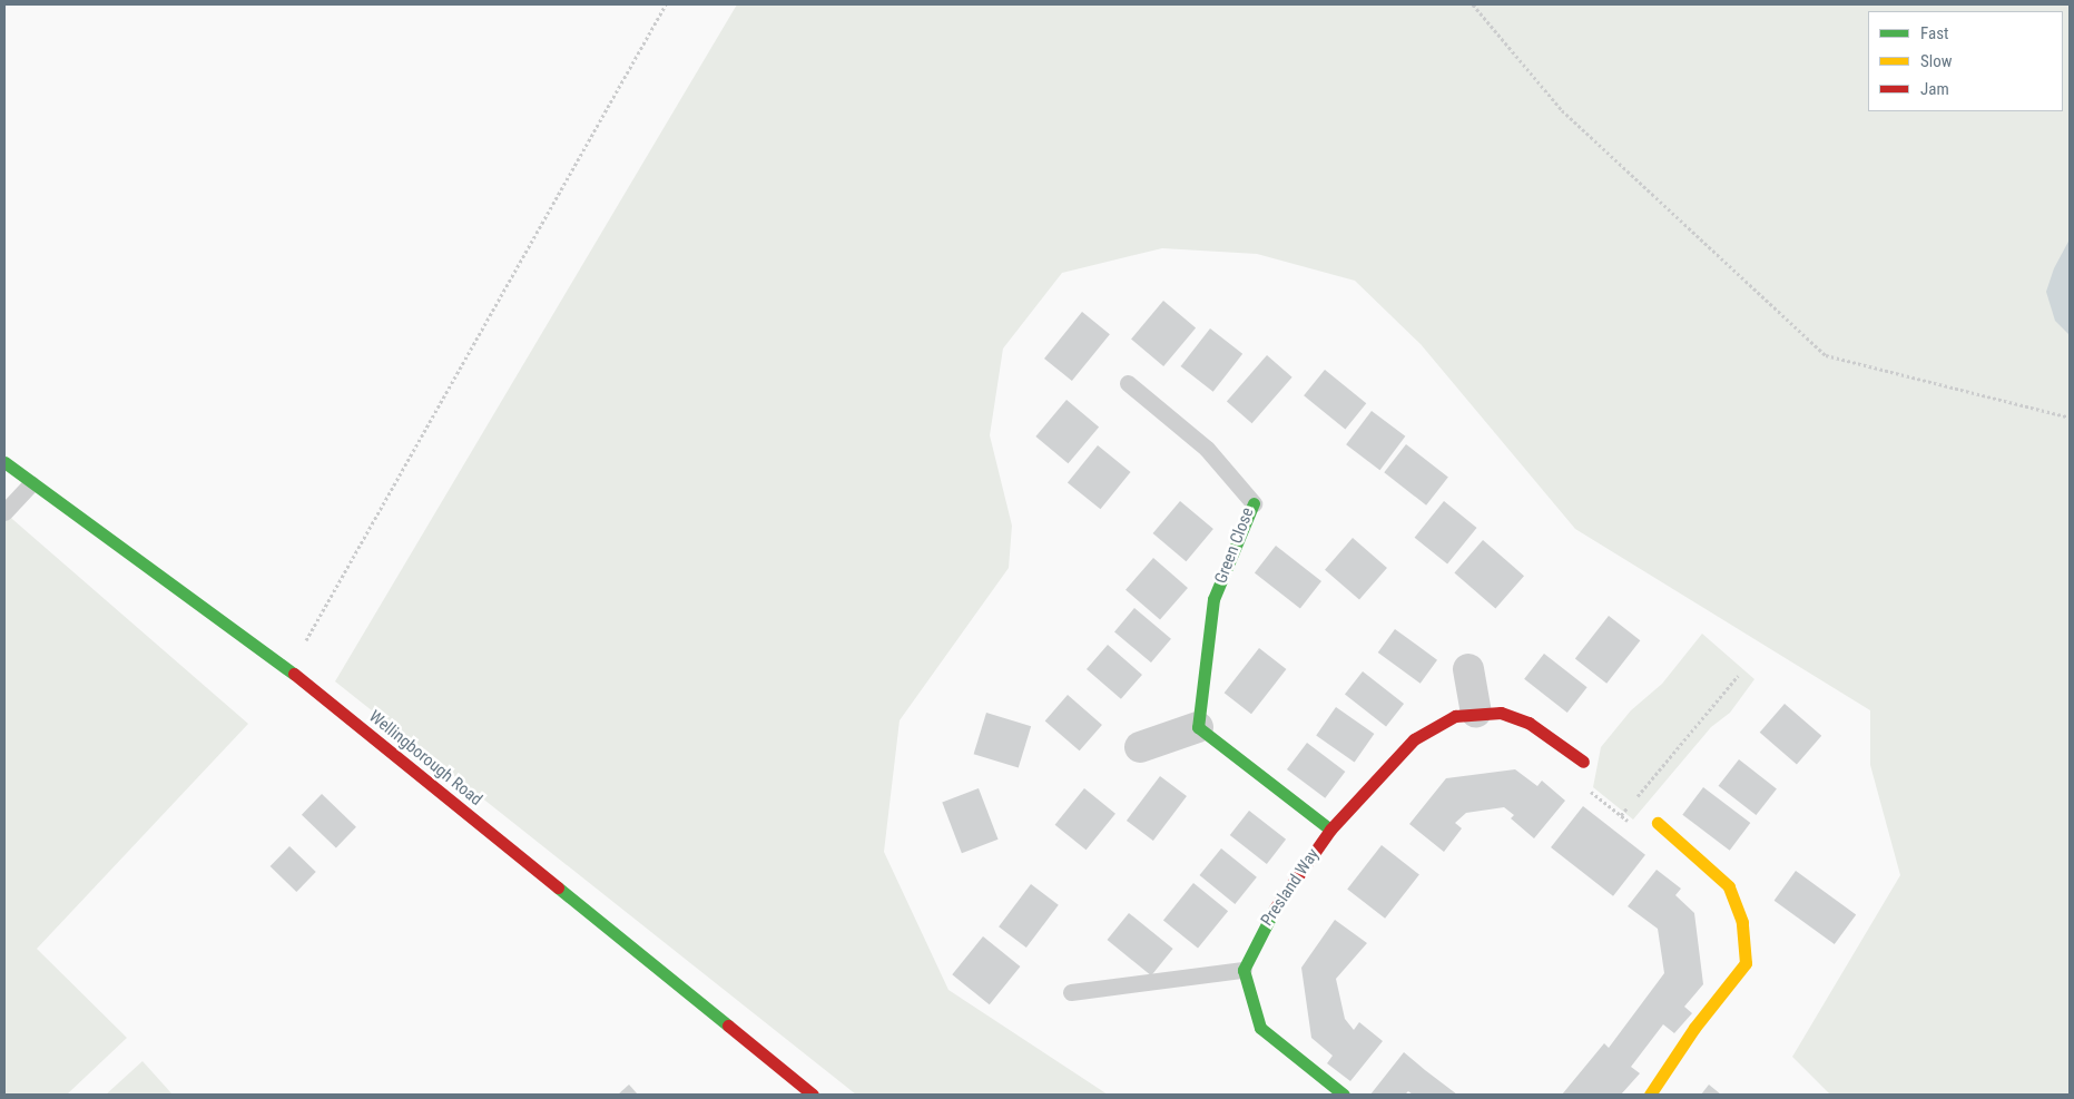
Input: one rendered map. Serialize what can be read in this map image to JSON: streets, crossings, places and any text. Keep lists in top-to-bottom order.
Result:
{
  "streets": {
    "street": ["Green Close", "Wellingborough Road", "Presland Way"]
  },
  "legend": ["Fast", "Slow", "Jam"]
}
